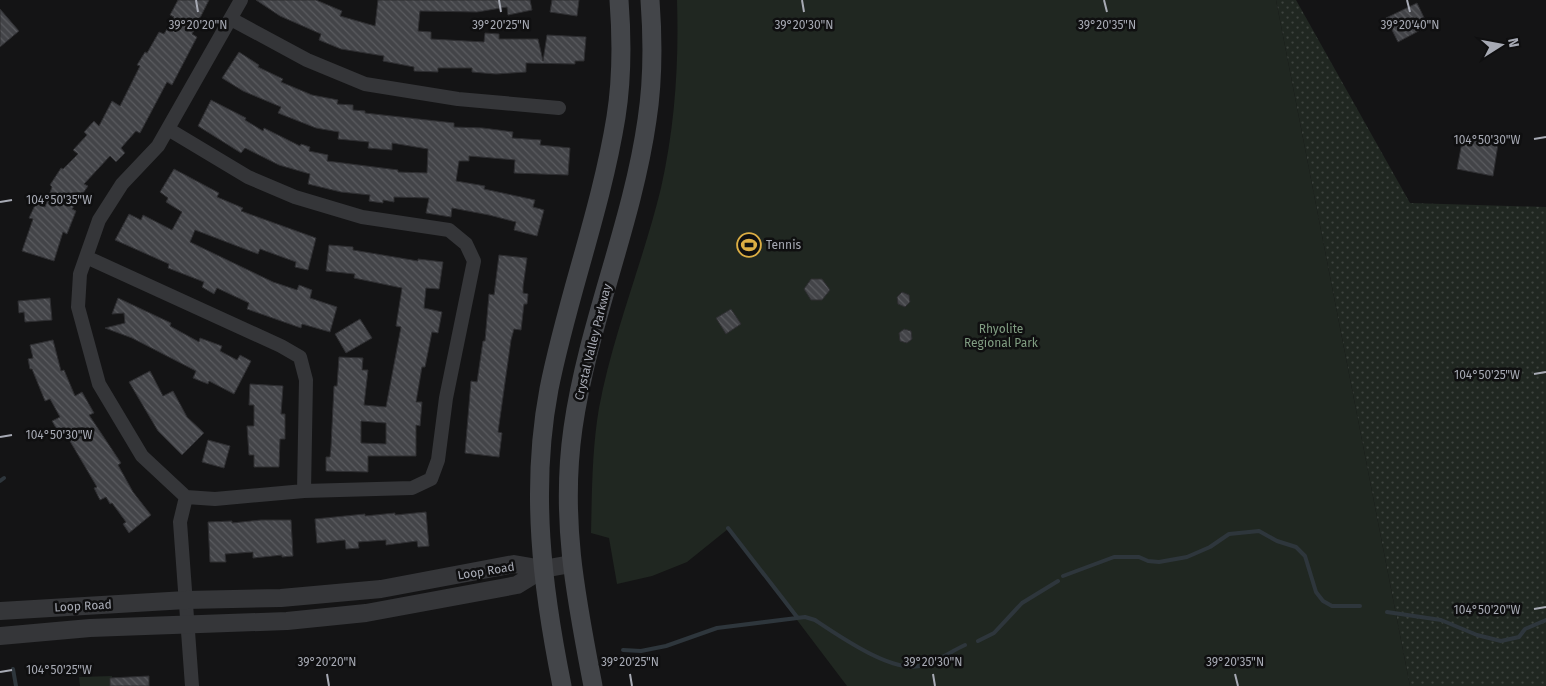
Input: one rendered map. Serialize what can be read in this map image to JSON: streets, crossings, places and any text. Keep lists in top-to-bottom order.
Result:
{
  "streets": {
    "main road": ["Crystal Valley Parkway"],
    "street": ["Loop Road"]
  },
  "parks": ["Rhyolite Regional Park"],
  "places": {
    "sports": ["Tennis"]
  },
  "north": "right",
  "coordinates": [
    "39°20'20\"N",
    "39°20'25\"N",
    "39°20'30\"N",
    "39°20'35\"N",
    "39°20'40\"N",
    "104°50'30\"W",
    "104°50'35\"W",
    "104°50'25\"W",
    "104°50'20\"W"
  ]
}
